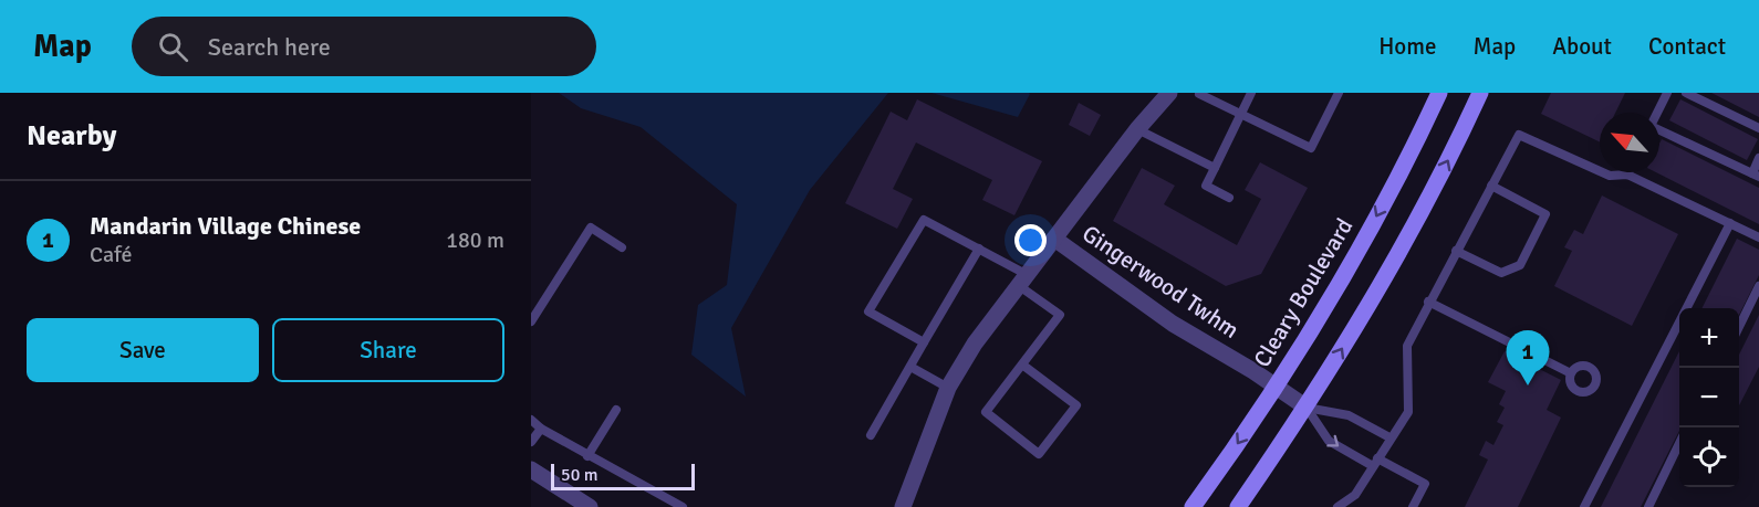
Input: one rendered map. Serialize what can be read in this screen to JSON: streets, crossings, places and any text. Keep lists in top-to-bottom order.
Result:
{
  "streets": {
    "street": ["Gingerwood Twhm", "Cleary Boulevard"]
  },
  "crossings": [
    ["Gingerwood Twhm", "Cleary Boulevard"]
  ],
  "scale_bar": "50 m",
  "north": "top left",
  "page": {
    "header": "Map",
    "search": "Search here",
    "nav": [
      "Home",
      "Map",
      "About",
      "Contact"
    ],
    "heading": "Nearby",
    "list": [
      {
        "mark": "1",
        "name": "Mandarin Village Chinese",
        "note": "Café",
        "value": "180 m"
      }
    ],
    "buttons": ["Save", "Share"],
    "map_buttons": ["+", "−"],
    "pins": "1",
    "scale": "50 m"
  }
}
